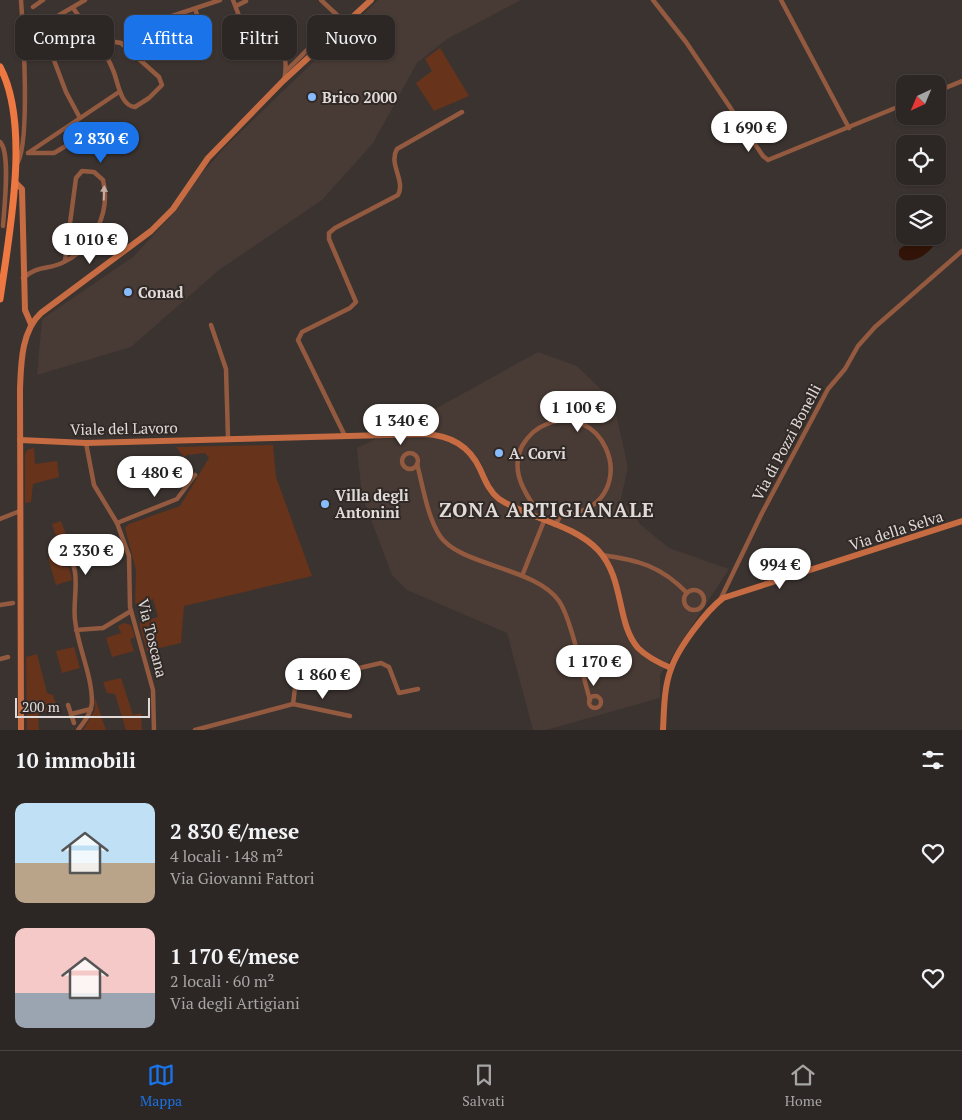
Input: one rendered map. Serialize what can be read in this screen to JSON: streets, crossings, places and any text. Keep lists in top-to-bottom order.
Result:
{
  "streets": {
    "street": [
      "Viale del Lavoro",
      "Via di Pozzi Bonelli",
      "Via della Selva",
      "Via Toscana"
    ]
  },
  "crossings": [
    ["Viale del Lavoro", "Via della Selva"],
    ["Viale del Lavoro", "Via Toscana"],
    ["Via di Pozzi Bonelli", "Via della Selva"]
  ],
  "districts": ["ZONA ARTIGIANALE"],
  "places": [
    "Brico 2000",
    "Conad",
    "A. Corvi",
    "Villa degli Antonini"
  ],
  "scale_bar": "200 m",
  "north": "bottom left",
  "page": {
    "chip": [
      "Compra",
      "Affitta",
      "Filtri",
      "Nuovo"
    ],
    "price": [
      "1 690 €",
      "2 830 €",
      "1 010 €",
      "1 100 €",
      "1 340 €",
      "1 480 €",
      "2 330 €",
      "994 €",
      "1 170 €",
      "1 860 €"
    ],
    "scale": "200 m",
    "heading": "10 immobili",
    "list": [
      {
        "name": "2 830 €/mese",
        "note": "4 locali · 148 m² · Via Giovanni Fattori"
      },
      {
        "name": "1 170 €/mese",
        "note": "2 locali · 60 m² · Via degli Artigiani"
      }
    ],
    "tabs": ["Mappa", "Salvati", "Home"]
  }
}
